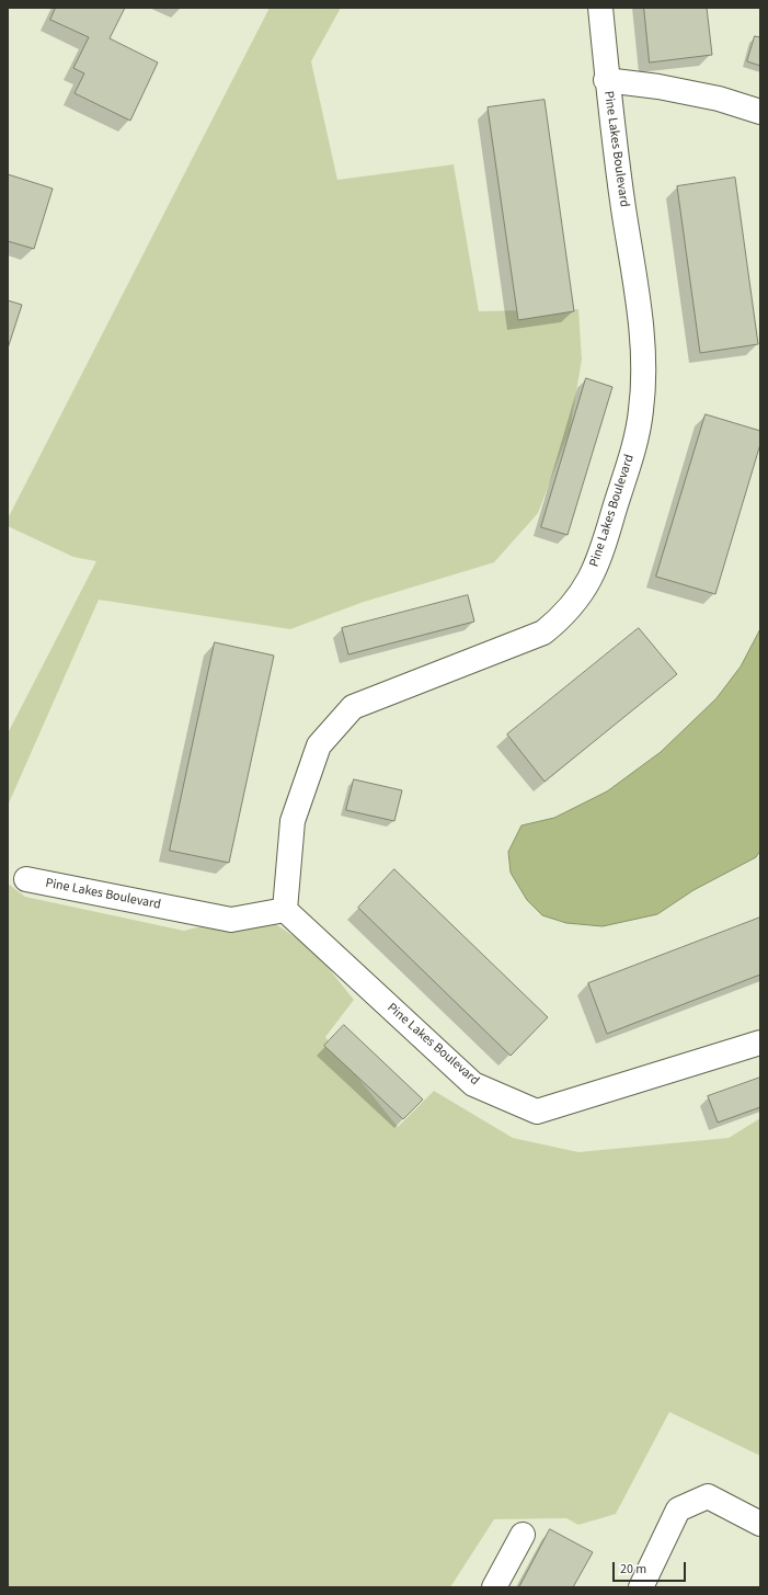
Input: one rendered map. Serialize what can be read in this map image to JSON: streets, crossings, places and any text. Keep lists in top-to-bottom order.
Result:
{
  "streets": {
    "lane": ["Pine Lakes Boulevard"]
  },
  "scale_bar": "20 m"
}
